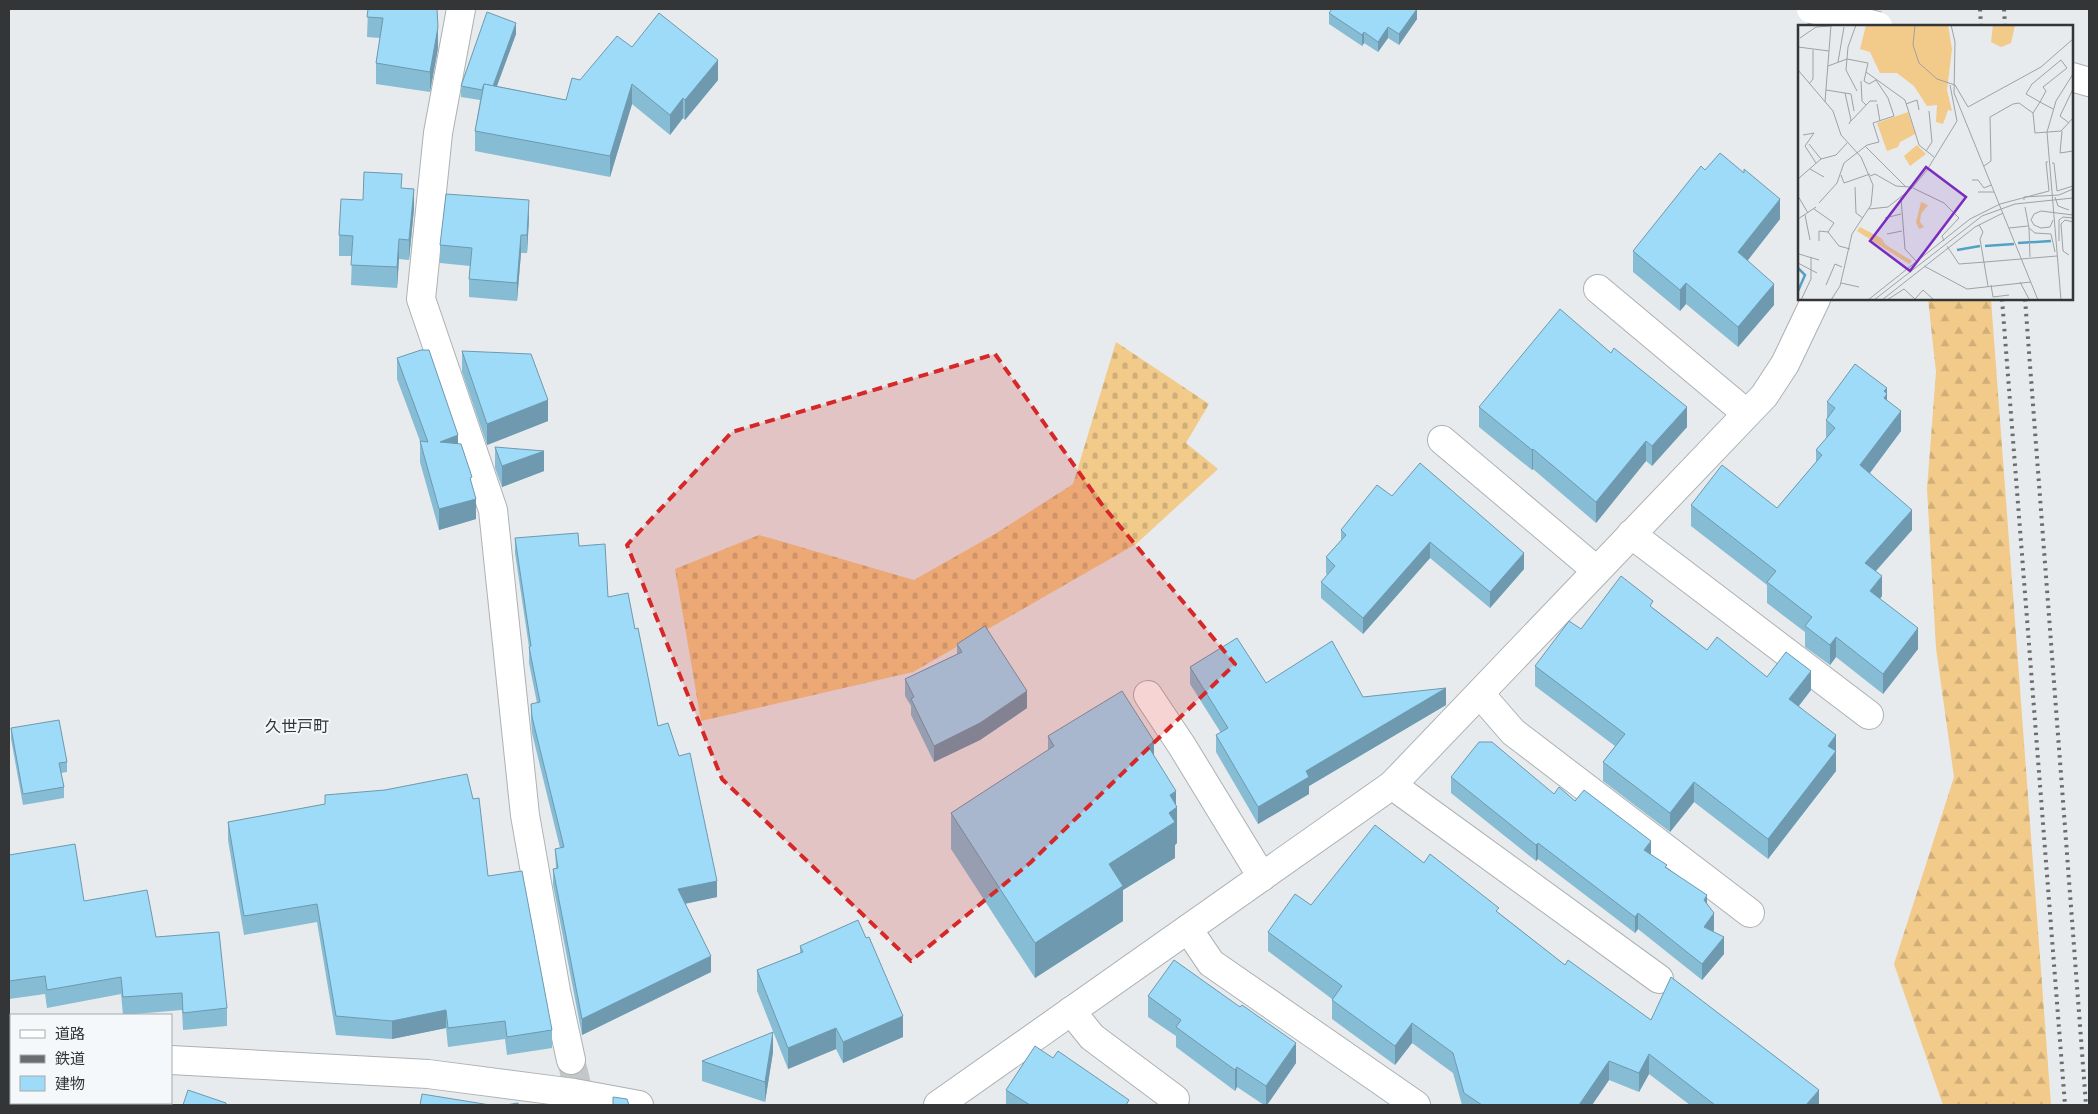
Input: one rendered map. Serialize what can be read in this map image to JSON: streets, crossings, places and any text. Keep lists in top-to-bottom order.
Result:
{
  "districts": ["久世戸町"],
  "legend": ["道路", "鉄道", "建物"]
}
